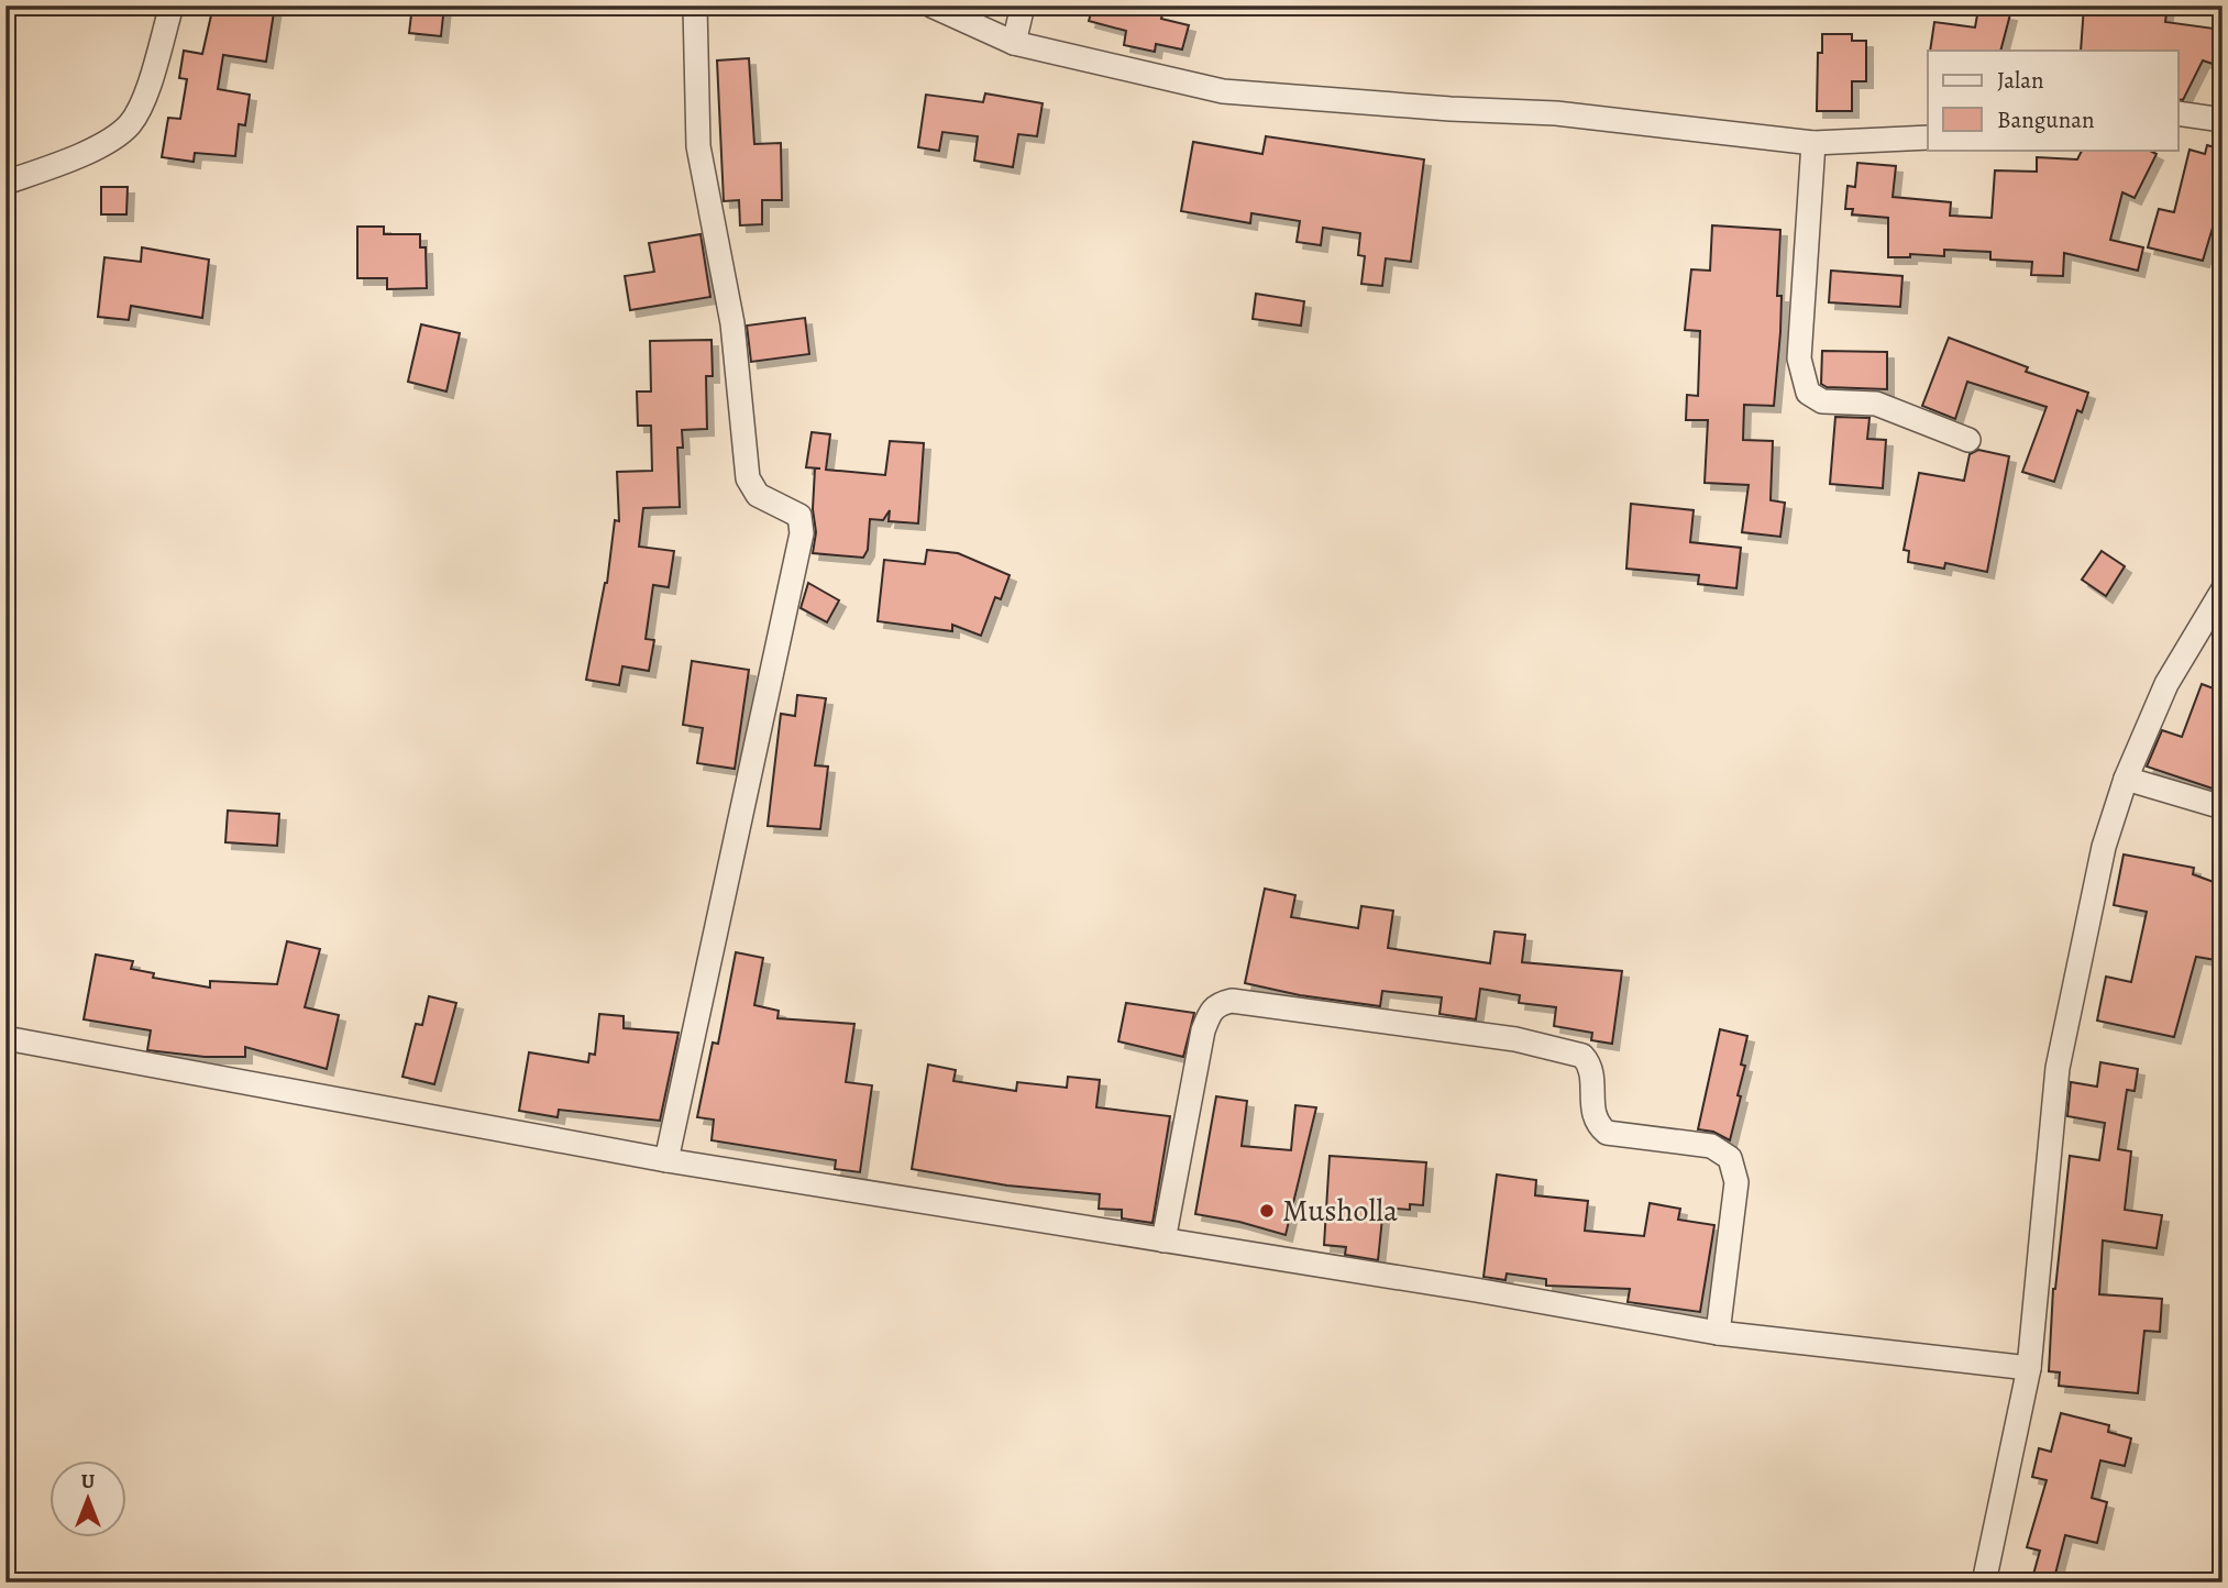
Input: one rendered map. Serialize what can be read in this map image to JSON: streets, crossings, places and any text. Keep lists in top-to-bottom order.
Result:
{
  "places": ["Musholla"],
  "legend": ["Jalan", "Bangunan"],
  "north": "top"
}
